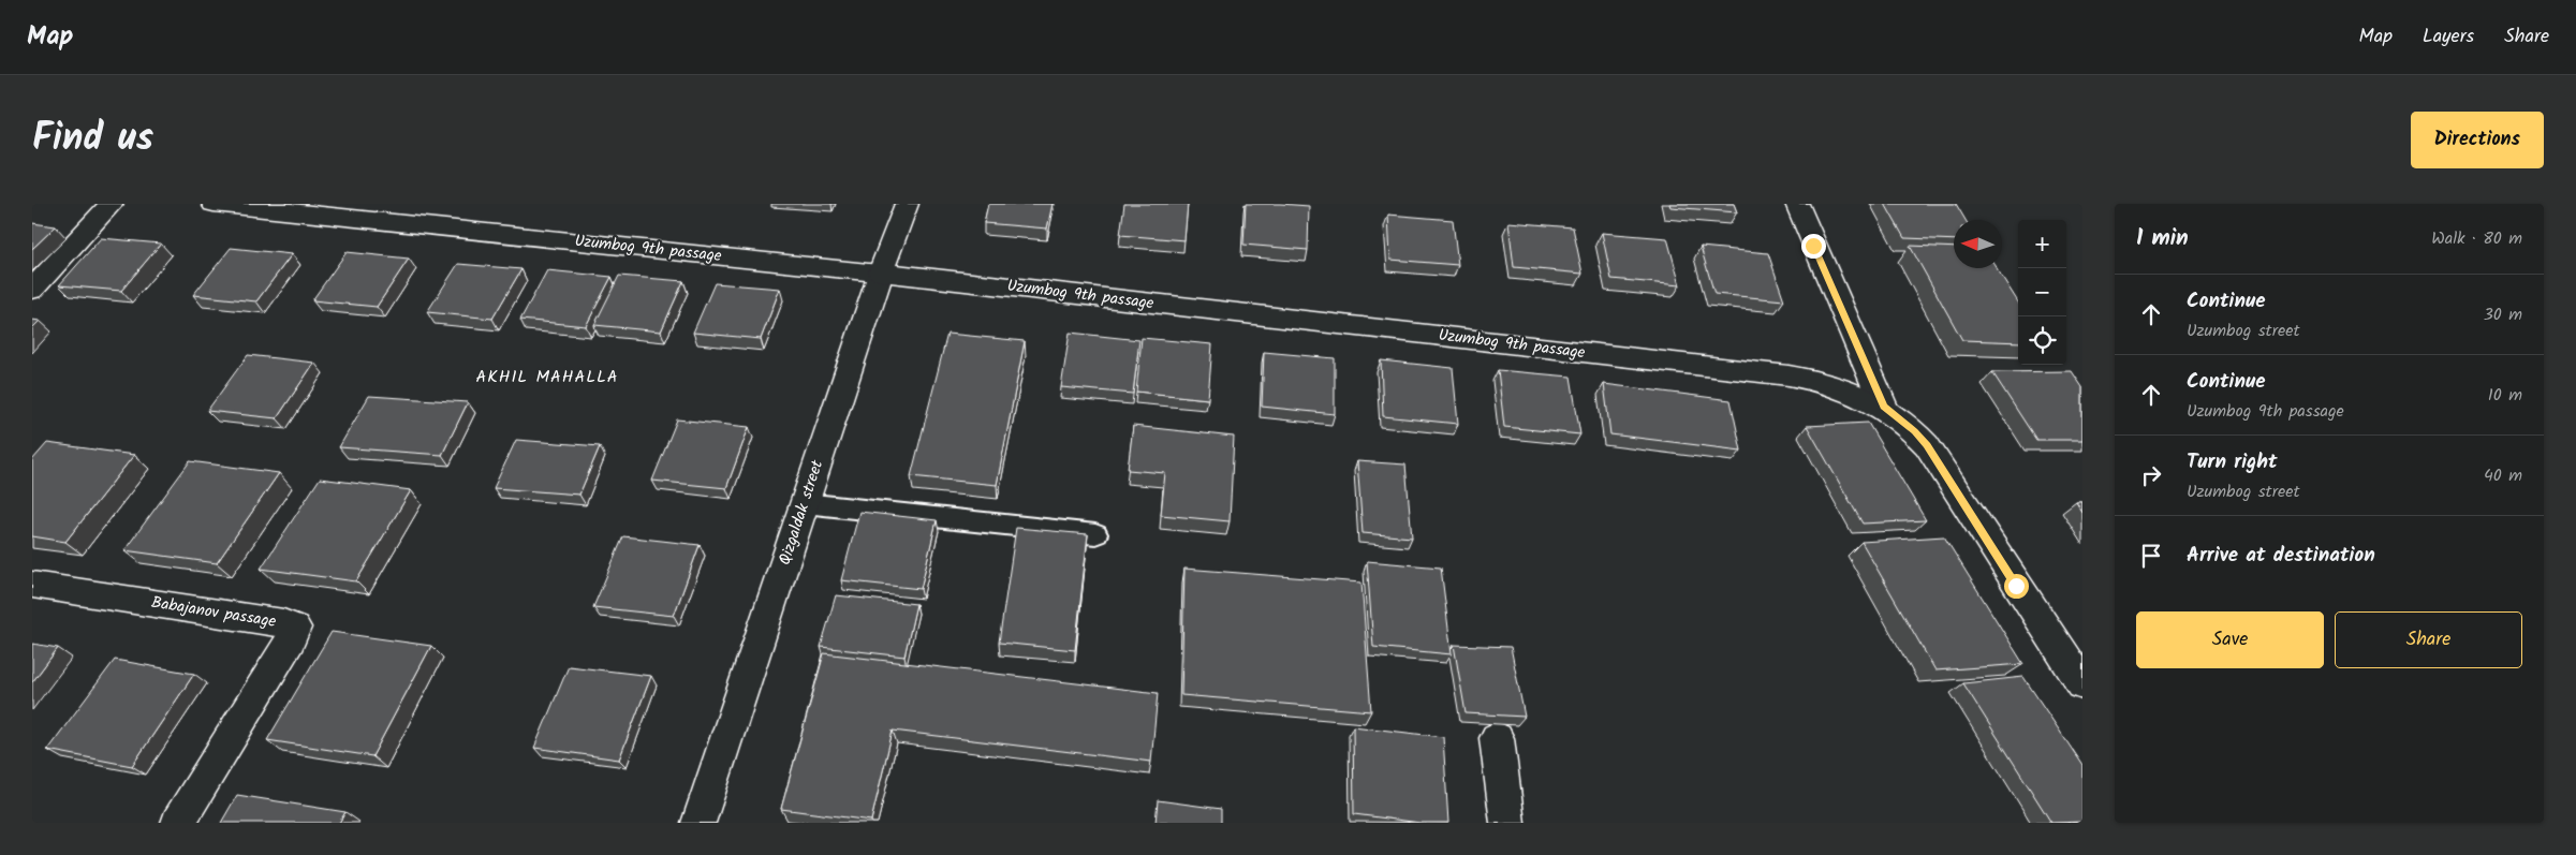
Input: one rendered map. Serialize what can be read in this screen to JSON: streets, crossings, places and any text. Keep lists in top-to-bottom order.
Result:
{
  "streets": {
    "street": ["Uzumbog 9th passage", "Qizgaldak street", "Babajanov passage"]
  },
  "crossings": [
    ["Uzumbog 9th passage", "Qizgaldak street"]
  ],
  "districts": ["AKHIL MAHALLA"],
  "north": "left",
  "page": {
    "header": "Map",
    "nav": ["Map", "Layers", "Share"],
    "title": "Find us",
    "buttons": [
      "Directions",
      ["Save", "Share"]
    ],
    "heading": ["1 min", "Walk · 80 m"],
    "map_buttons": ["+", "−"],
    "list": [
      ["Continue", "Uzumbog street", "30 m"],
      ["Continue", "Uzumbog 9th passage", "10 m"],
      ["Turn right", "Uzumbog street", "40 m"],
      "Arrive at destination"
    ]
  }
}
